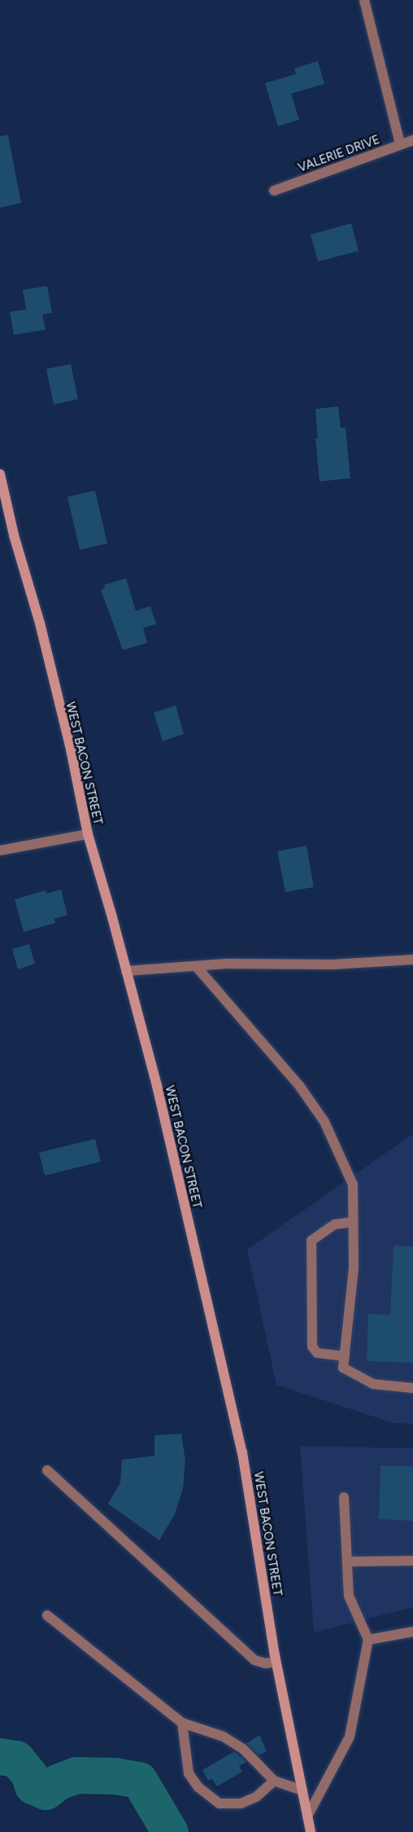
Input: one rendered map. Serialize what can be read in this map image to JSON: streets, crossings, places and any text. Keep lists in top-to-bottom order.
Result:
{
  "streets": {
    "street": ["VALERIE DRIVE", "WEST BACON STREET"]
  }
}
